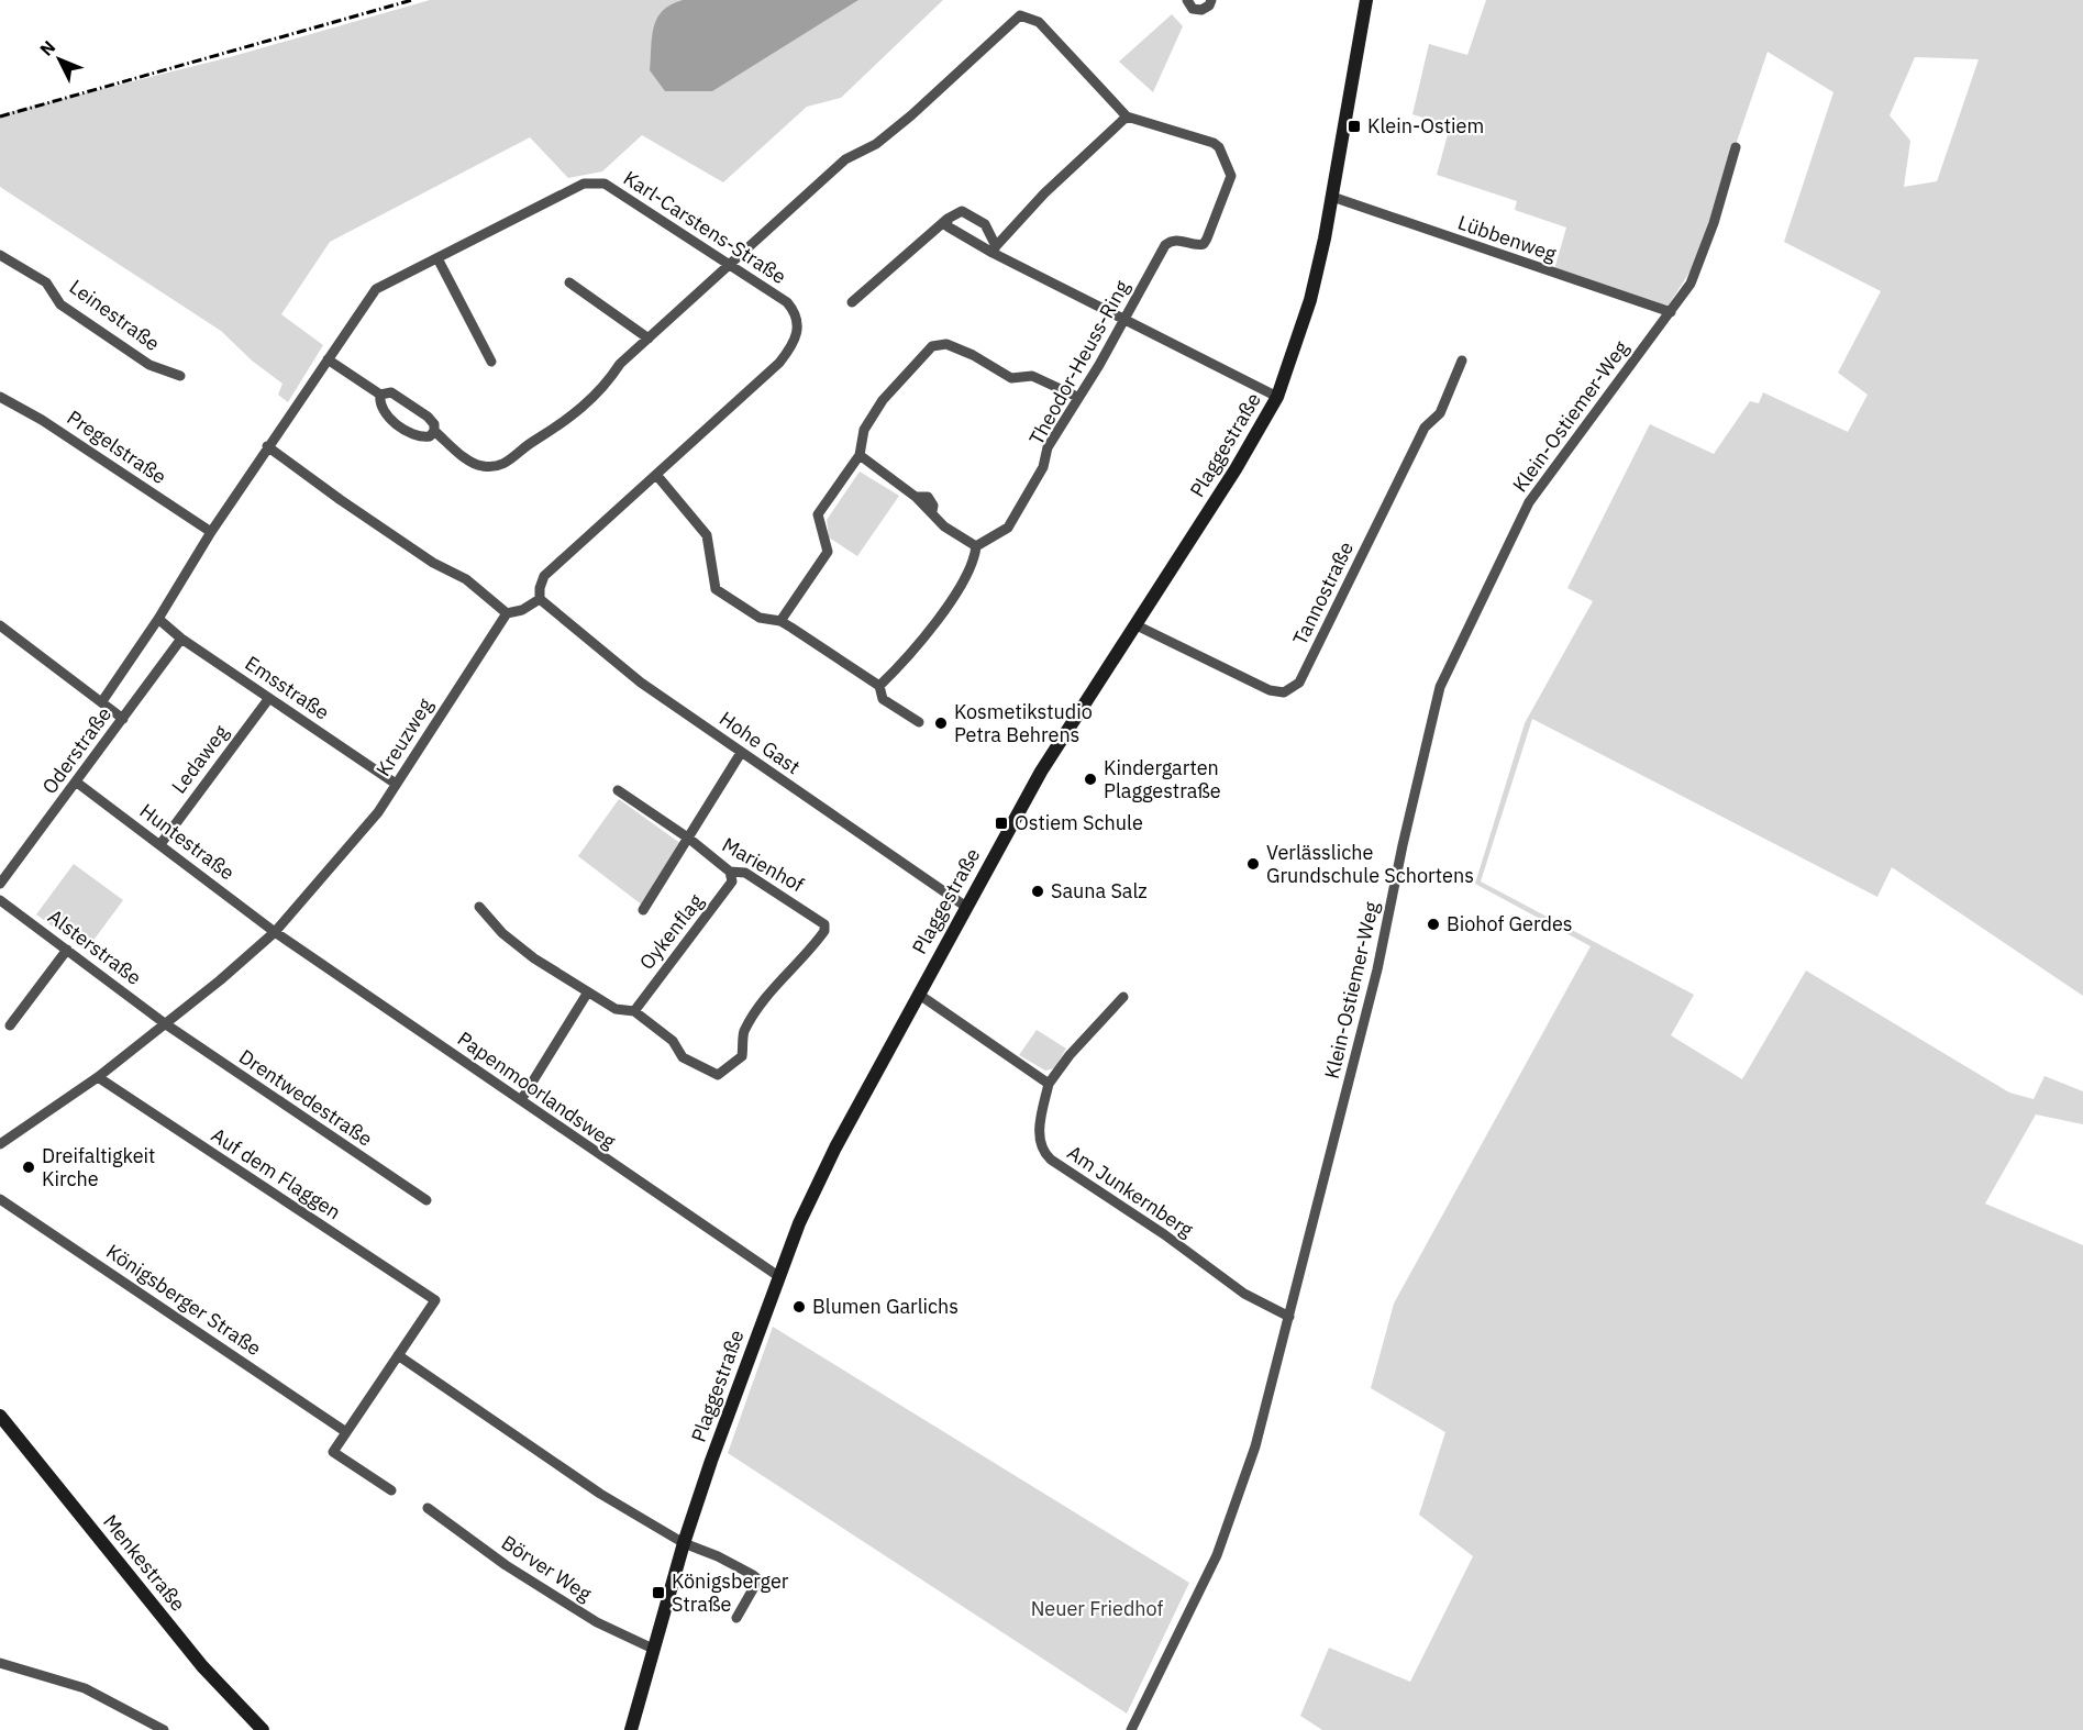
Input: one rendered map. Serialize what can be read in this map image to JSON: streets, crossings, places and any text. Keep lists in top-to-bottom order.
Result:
{
  "streets": {
    "street": [
      "Karl-Carstens-Straße",
      "Lübbenweg",
      "Leinestraße",
      "Theodor-Heuss-Ring",
      "Klein-Ostiemer-Weg",
      "Plaggestraße",
      "Pregelstraße",
      "Tannostraße",
      "Emsstraße",
      "Kreuzweg",
      "Hohe Gast",
      "Oderstraße",
      "Ledaweg",
      "Huntestraße",
      "Marienhof",
      "Oykenflag",
      "Alsterstraße",
      "Papenmoorlandsweg",
      "Drentwedestraße",
      "Auf dem Flaggen",
      "Am Junkernberg",
      "Königsberger Straße",
      "Menkestraße",
      "Börver Weg"
    ]
  },
  "crossings": [
    ["Karl-Carstens-Straße", "Oderstraße"],
    ["Lübbenweg", "Klein-Ostiemer-Weg"],
    ["Lübbenweg", "Plaggestraße"],
    ["Klein-Ostiemer-Weg", "Am Junkernberg"],
    ["Plaggestraße", "Tannostraße"],
    ["Plaggestraße", "Hohe Gast"],
    ["Plaggestraße", "Papenmoorlandsweg"],
    ["Plaggestraße", "Börver Weg"],
    ["Pregelstraße", "Oderstraße"],
    ["Emsstraße", "Kreuzweg"],
    ["Emsstraße", "Oderstraße"],
    ["Emsstraße", "Ledaweg"],
    ["Kreuzweg", "Huntestraße"],
    ["Kreuzweg", "Alsterstraße"],
    ["Kreuzweg", "Papenmoorlandsweg"],
    ["Kreuzweg", "Drentwedestraße"],
    ["Kreuzweg", "Auf dem Flaggen"],
    ["Oderstraße", "Huntestraße"],
    ["Ledaweg", "Huntestraße"],
    ["Huntestraße", "Papenmoorlandsweg"],
    ["Marienhof", "Oykenflag"],
    ["Alsterstraße", "Drentwedestraße"]
  ],
  "parks": ["Neuer Friedhof"],
  "places": {
    "transit": ["Klein-Ostiem", "Ostiem Schule", "Königsberger Straße"],
    "other": [
      "Kosmetikstudio Petra Behrens",
      "Kindergarten Plaggestraße",
      "Verlässliche Grundschule Schortens",
      "Sauna Salz",
      "Biohof Gerdes",
      "Dreifaltigkeit Kirche",
      "Blumen Garlichs"
    ]
  },
  "north": "top left"
}
